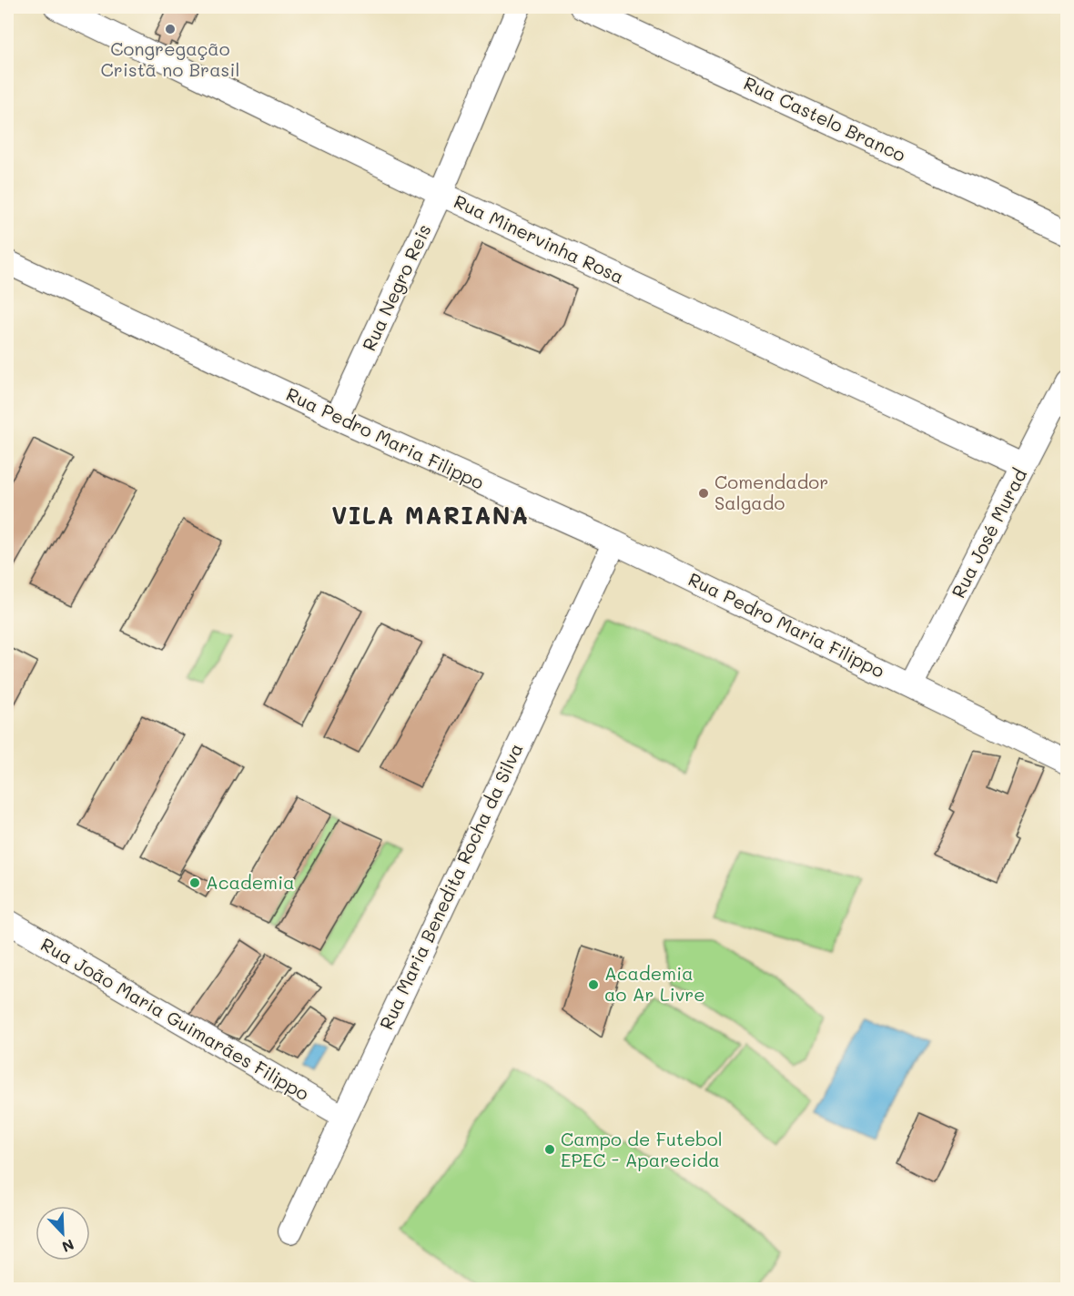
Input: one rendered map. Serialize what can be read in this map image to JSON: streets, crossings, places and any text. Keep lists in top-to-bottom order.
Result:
{
  "streets": {
    "street": [
      "Rua Castelo Branco",
      "Rua Minervinha Rosa",
      "Rua Negro Reis",
      "Rua Pedro Maria Filippo",
      "Rua José Murad",
      "Rua Maria Benedita Rocha da Silva",
      "Rua João Maria Guimarães Filippo"
    ]
  },
  "crossings": [
    ["Rua Minervinha Rosa", "Rua Negro Reis"],
    ["Rua Minervinha Rosa", "Rua José Murad"],
    ["Rua Negro Reis", "Rua Pedro Maria Filippo"],
    ["Rua Pedro Maria Filippo", "Rua José Murad"],
    ["Rua Pedro Maria Filippo", "Rua Maria Benedita Rocha da Silva"],
    ["Rua Maria Benedita Rocha da Silva", "Rua João Maria Guimarães Filippo"]
  ],
  "districts": ["VILA MARIANA"],
  "places": [
    "Congregação Cristã no Brasil",
    "Comendador Salgado",
    "Academia",
    "Academia ao Ar Livre",
    "Campo de Futebol EPEC - Aparecida"
  ],
  "north": "bottom right"
}
